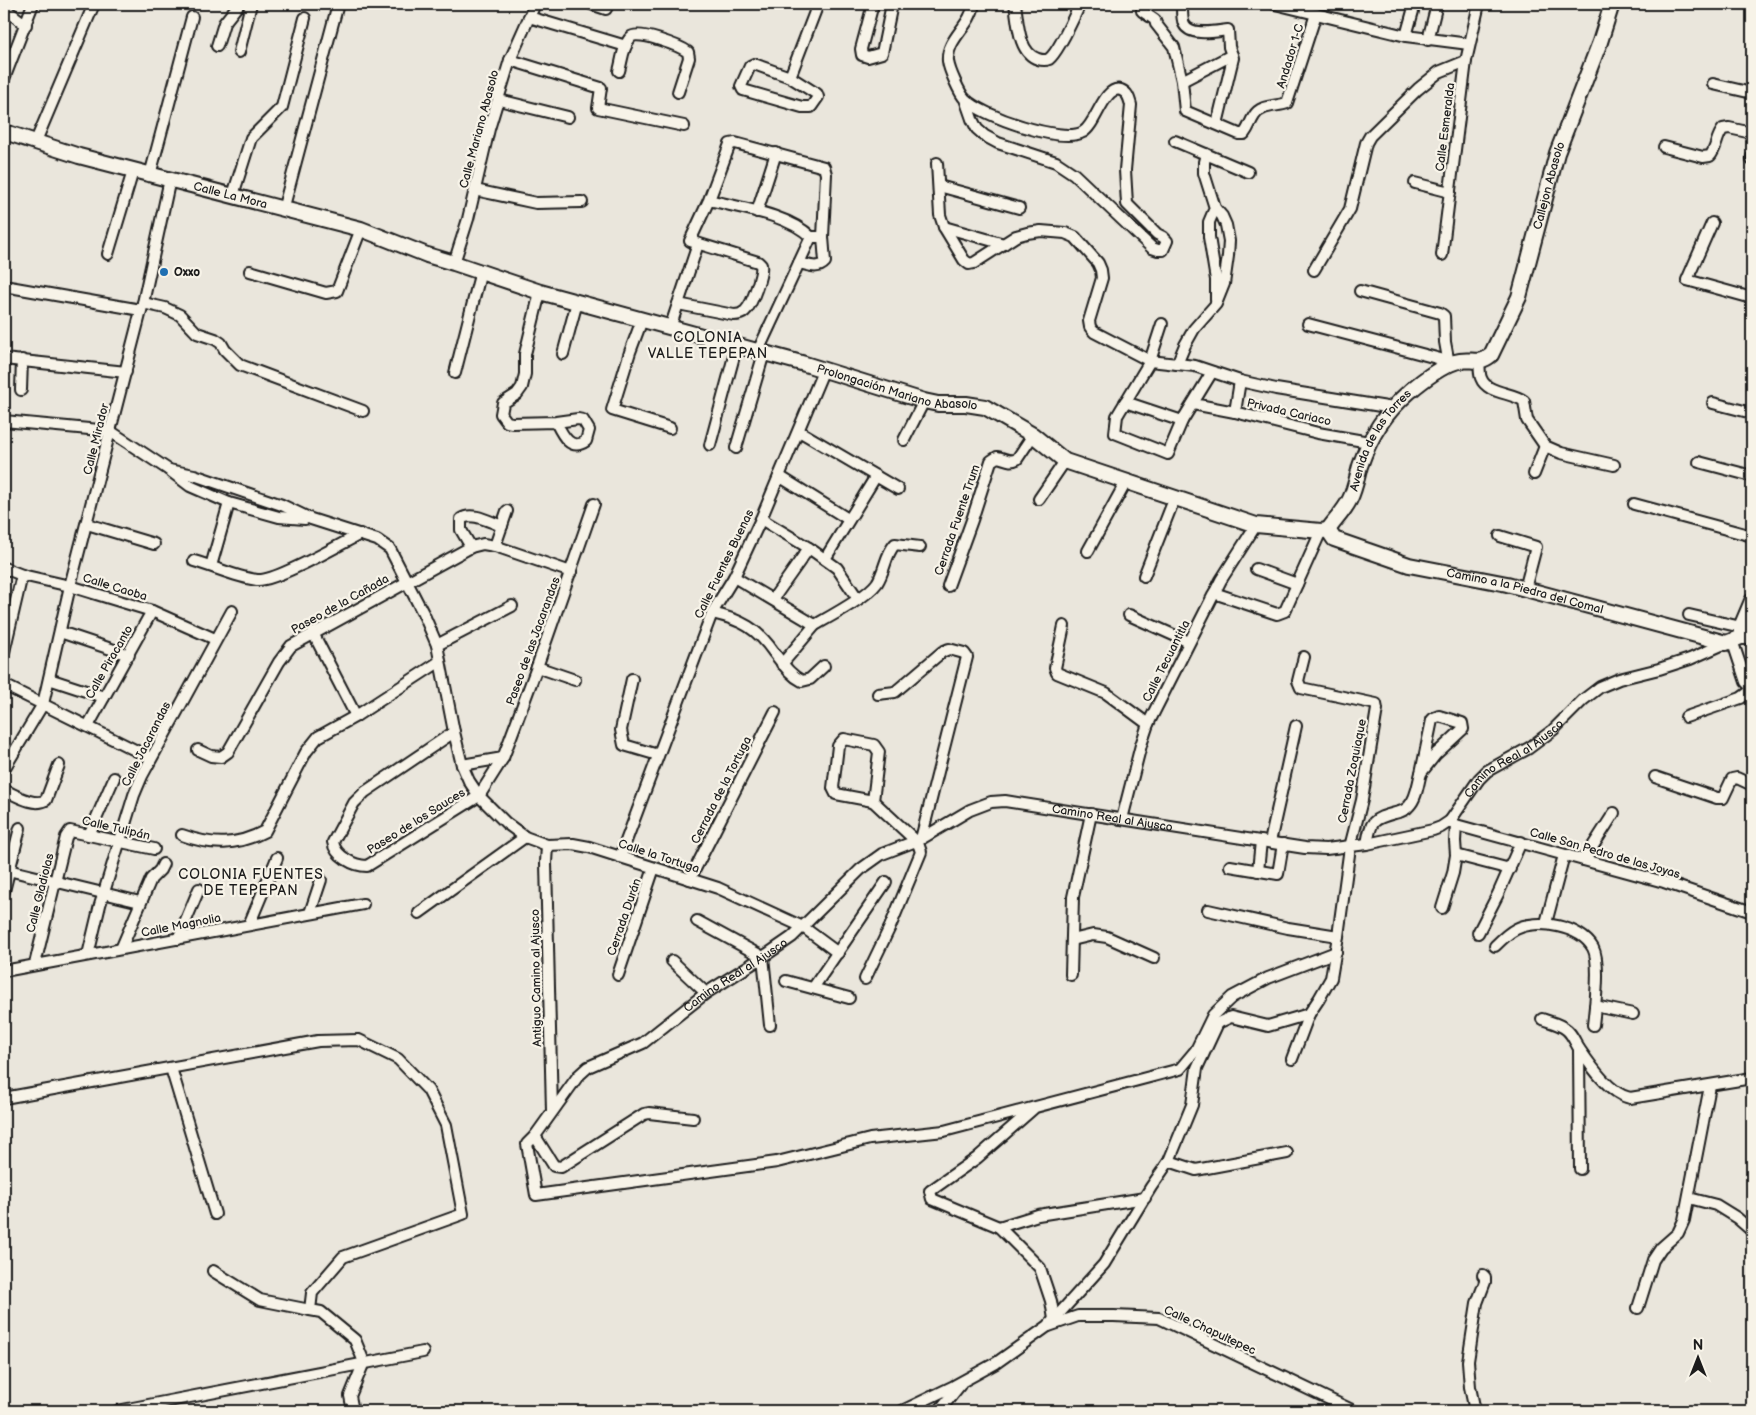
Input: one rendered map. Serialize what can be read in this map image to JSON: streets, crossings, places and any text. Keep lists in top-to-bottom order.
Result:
{
  "streets": {
    "street": [
      "Andador 1-C",
      "Calle Esmeralda",
      "Calle Mariano Abasolo",
      "Callejon Abasolo",
      "Calle La Mora",
      "Prolongación Mariano Abasolo",
      "Privada Cariaco",
      "Calle Mirador",
      "Avenida de las Torres",
      "Cerrada Fuente Trum",
      "Calle Fuentes Buenas",
      "Calle Caoba",
      "Camino a la Piedra del Comal",
      "Paseo de la Cañada",
      "Paseo de las Jacarandas",
      "Calle Tecuantitla",
      "Calle Piracanto",
      "Calle Jacarandas",
      "Camino Real al Ajusco",
      "Cerrada Zoquiaque",
      "Cerrada de la Tortuga",
      "Paseo de los Sauces",
      "Calle Tulipán",
      "Calle San Pedro de las Joyas",
      "Calle la Tortuga",
      "Calle Gladiolas",
      "Cerrada Durán",
      "Calle Magnolia",
      "Antiguo Camino al Ajusco",
      "Calle Chapultepec"
    ]
  },
  "crossings": [
    ["Calle Mariano Abasolo", "Calle La Mora"],
    ["Calle Mariano Abasolo", "Prolongación Mariano Abasolo"],
    ["Callejon Abasolo", "Avenida de las Torres"],
    ["Calle La Mora", "Prolongación Mariano Abasolo"],
    ["Calle La Mora", "Calle Mirador"],
    ["Prolongación Mariano Abasolo", "Avenida de las Torres"],
    ["Prolongación Mariano Abasolo", "Cerrada Fuente Trum"],
    ["Prolongación Mariano Abasolo", "Calle Fuentes Buenas"],
    ["Prolongación Mariano Abasolo", "Camino a la Piedra del Comal"],
    ["Prolongación Mariano Abasolo", "Calle Tecuantitla"],
    ["Privada Cariaco", "Avenida de las Torres"],
    ["Calle Mirador", "Calle Caoba"],
    ["Avenida de las Torres", "Camino a la Piedra del Comal"],
    ["Calle Fuentes Buenas", "Calle la Tortuga"],
    ["Calle Caoba", "Calle Piracanto"],
    ["Calle Caoba", "Calle Jacarandas"],
    ["Camino a la Piedra del Comal", "Camino Real al Ajusco"],
    ["Paseo de la Cañada", "Paseo de las Jacarandas"],
    ["Paseo de la Cañada", "Calle la Tortuga"],
    ["Paseo de las Jacarandas", "Paseo de los Sauces"],
    ["Paseo de las Jacarandas", "Calle la Tortuga"],
    ["Calle Tecuantitla", "Camino Real al Ajusco"],
    ["Calle Jacarandas", "Calle Tulipán"],
    ["Calle Jacarandas", "Calle Magnolia"],
    ["Camino Real al Ajusco", "Cerrada Zoquiaque"],
    ["Camino Real al Ajusco", "Calle San Pedro de las Joyas"],
    ["Camino Real al Ajusco", "Calle la Tortuga"],
    ["Camino Real al Ajusco", "Antiguo Camino al Ajusco"],
    ["Cerrada de la Tortuga", "Calle la Tortuga"],
    ["Paseo de los Sauces", "Calle la Tortuga"],
    ["Calle Tulipán", "Calle Gladiolas"],
    ["Calle la Tortuga", "Cerrada Durán"],
    ["Calle la Tortuga", "Antiguo Camino al Ajusco"],
    ["Calle Gladiolas", "Calle Magnolia"]
  ],
  "districts": ["COLONIA VALLE TEPEPAN", "COLONIA FUENTES DE TEPEPAN"],
  "places": ["Oxxo"],
  "north": "top"
}
